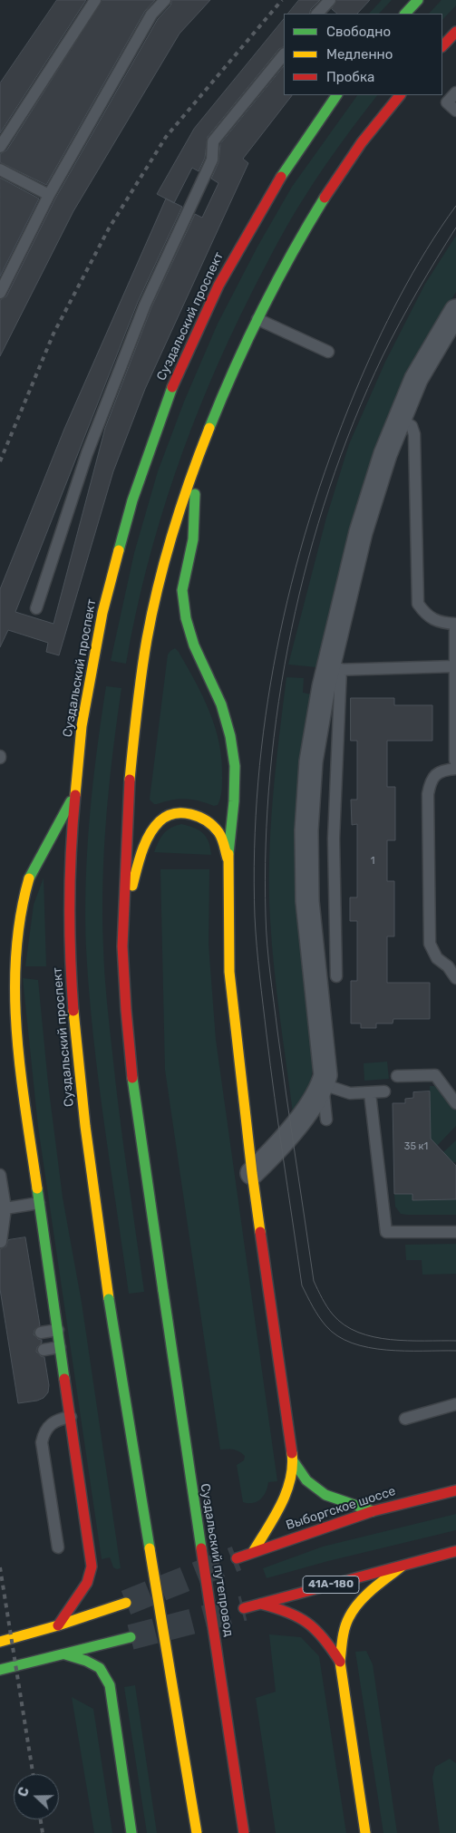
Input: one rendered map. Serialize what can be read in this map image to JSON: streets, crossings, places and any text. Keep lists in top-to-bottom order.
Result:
{
  "streets": {
    "main road": [
      "Суздальский проспект",
      "Выборгское шоссе",
      "Суздальский путепровод",
      "41А-180"
    ]
  },
  "house_numbers": ["1", "35 к1"],
  "legend": ["Свободно", "Медленно", "Пробка"],
  "north": "left"
}
